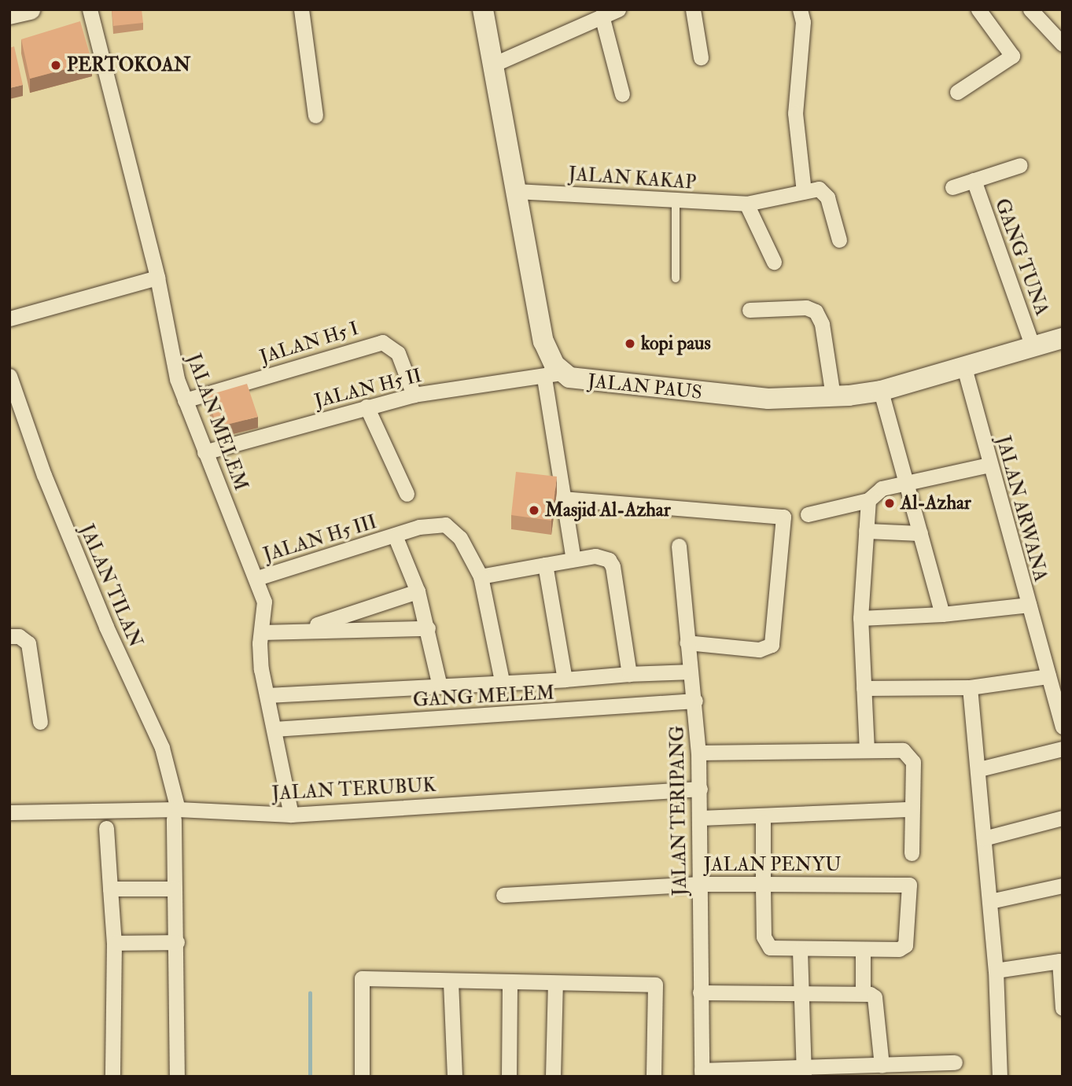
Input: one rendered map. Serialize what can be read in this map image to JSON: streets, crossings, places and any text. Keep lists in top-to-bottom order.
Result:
{
  "streets": {
    "main road": ["JALAN PAUS"],
    "street": [
      "JALAN KAKAP",
      "GANG TUNA",
      "JALAN H5 I",
      "JALAN H5 II",
      "JALAN MELEM",
      "JALAN ARWANA",
      "JALAN H5 III",
      "JALAN TILAN",
      "GANG MELEM",
      "JALAN TERUBUK",
      "JALAN TERIPANG",
      "JALAN PENYU"
    ]
  },
  "crossings": [
    ["JALAN KAKAP", "JALAN PAUS"],
    ["GANG TUNA", "JALAN PAUS"],
    ["JALAN H5 I", "JALAN H5 II"],
    ["JALAN H5 I", "JALAN MELEM"],
    ["JALAN PAUS", "JALAN H5 II"],
    ["JALAN PAUS", "JALAN ARWANA"],
    ["JALAN H5 II", "JALAN MELEM"],
    ["JALAN MELEM", "JALAN H5 III"],
    ["JALAN MELEM", "GANG MELEM"],
    ["JALAN MELEM", "JALAN TERUBUK"],
    ["JALAN TILAN", "JALAN TERUBUK"],
    ["GANG MELEM", "JALAN TERIPANG"],
    ["JALAN TERUBUK", "JALAN TERIPANG"],
    ["JALAN TERIPANG", "JALAN PENYU"]
  ],
  "places": [
    "PERTOKOAN",
    "kopi paus",
    "Al-Azhar",
    "Masjid Al-Azhar"
  ]
}
